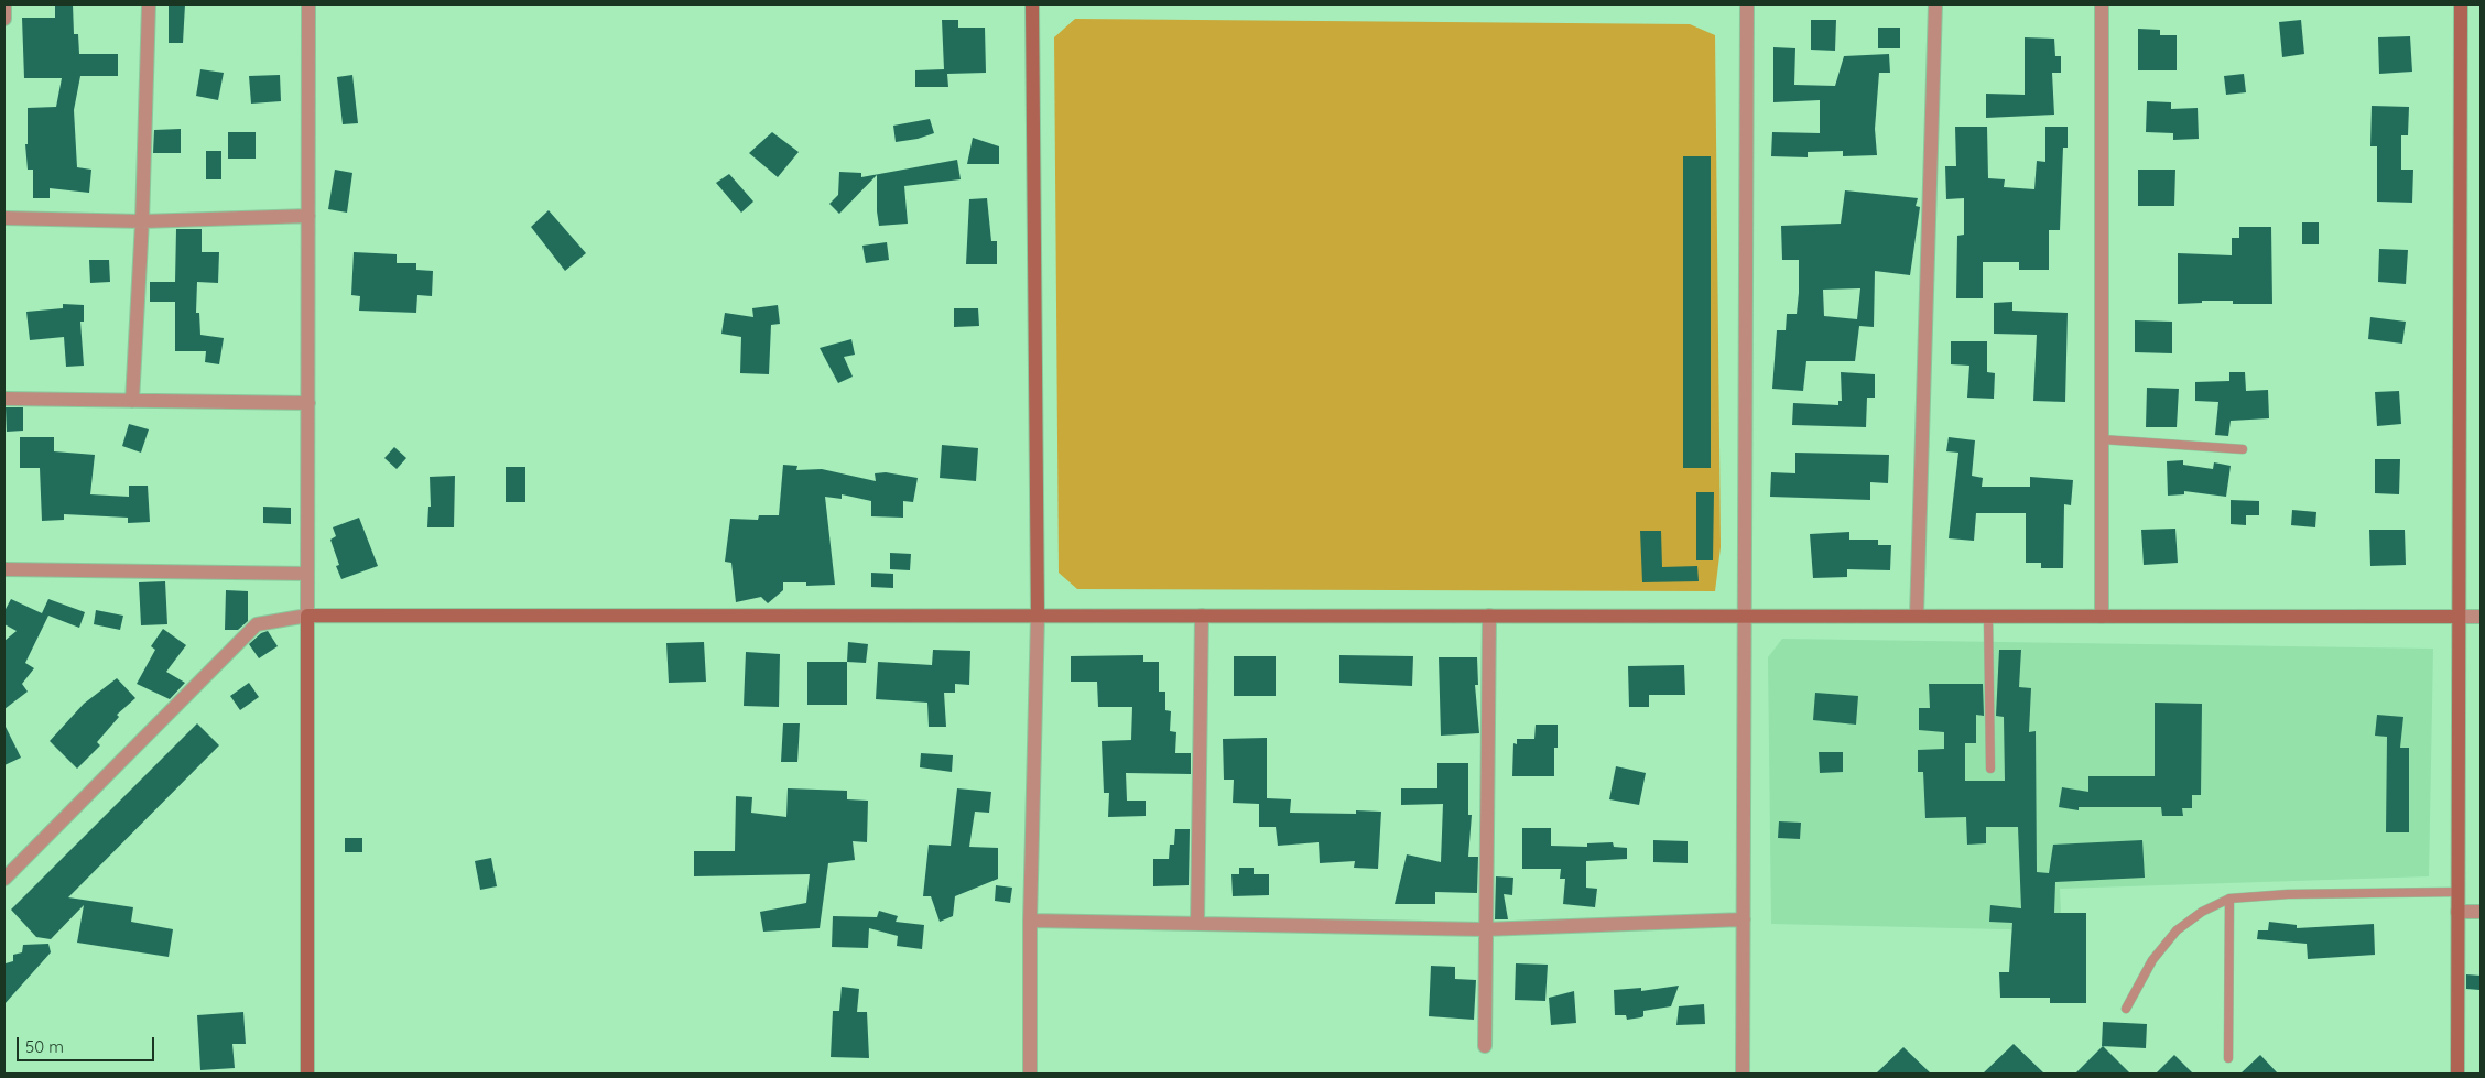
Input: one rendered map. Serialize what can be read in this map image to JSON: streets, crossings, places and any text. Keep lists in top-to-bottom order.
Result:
{
  "scale_bar": "50 m"
}
